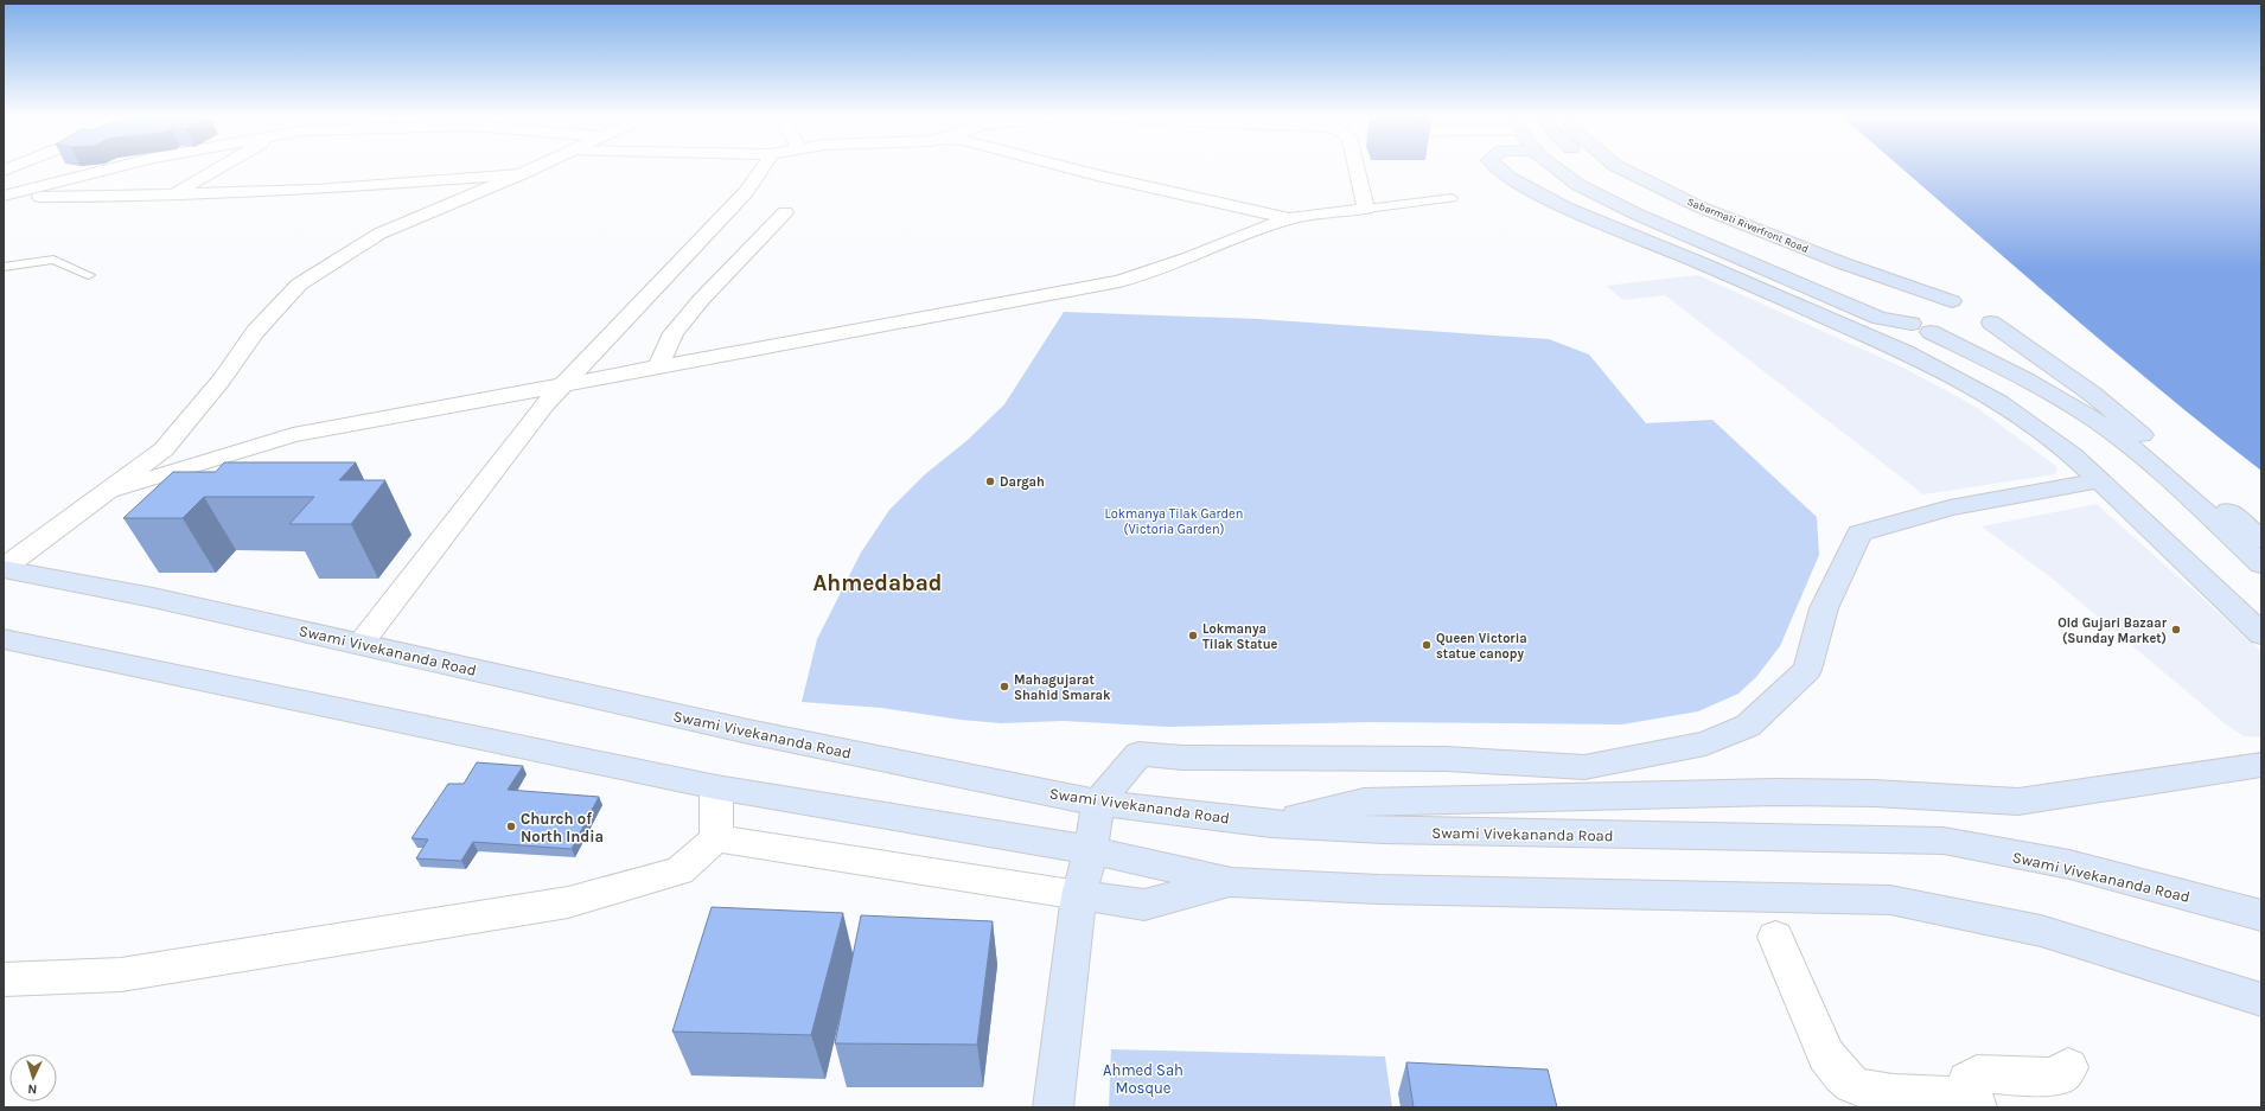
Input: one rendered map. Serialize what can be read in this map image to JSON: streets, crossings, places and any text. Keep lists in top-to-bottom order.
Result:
{
  "streets": {
    "main road": ["Sabarmati Riverfront Road", "Swami Vivekananda Road"]
  },
  "districts": ["Ahmedabad"],
  "parks": ["Lokmanya Tilak Garden (Victoria Garden)", "Ahmed Sah Mosque"],
  "places": [
    "Dargah",
    "Old Gujari Bazaar (Sunday Market)",
    "Lokmanya Tilak Statue",
    "Queen Victoria statue canopy",
    "Mahagujarat Shahid Smarak",
    "Church of North India"
  ],
  "north": "bottom"
}
